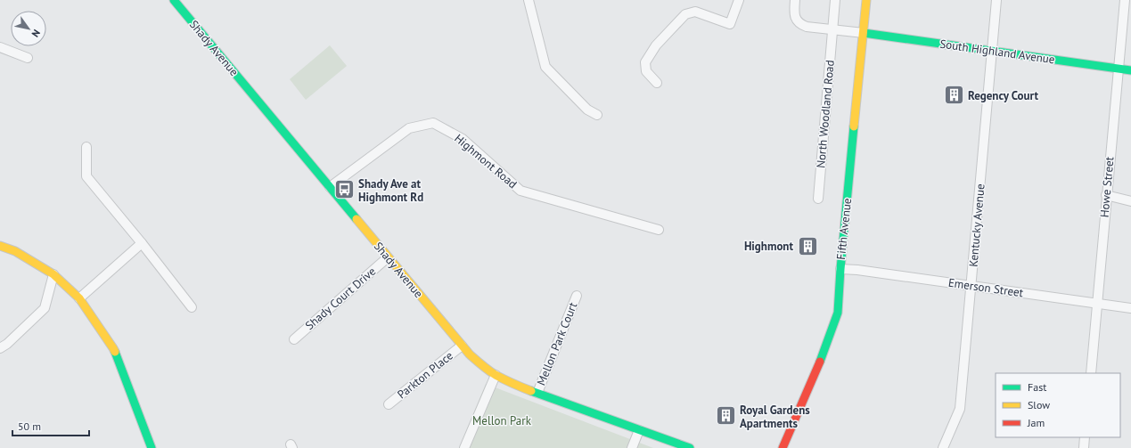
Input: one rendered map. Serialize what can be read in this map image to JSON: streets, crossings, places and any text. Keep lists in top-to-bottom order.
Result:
{
  "streets": {
    "main road": ["Shady Avenue", "South Highland Avenue", "Fifth Avenue"],
    "street": [
      "North Woodland Road",
      "Highmont Road",
      "Howe Street",
      "Kentucky Avenue",
      "Emerson Street",
      "Shady Court Drive",
      "Mellon Park Court",
      "Parkton Place"
    ]
  },
  "crossings": [
    ["Shady Avenue", "Highmont Road"],
    ["Shady Avenue", "Shady Court Drive"],
    ["Shady Avenue", "Mellon Park Court"],
    ["Shady Avenue", "Parkton Place"],
    ["South Highland Avenue", "Howe Street"],
    ["South Highland Avenue", "Kentucky Avenue"],
    ["South Highland Avenue", "Fifth Avenue"],
    ["Howe Street", "Emerson Street"],
    ["Kentucky Avenue", "Emerson Street"],
    ["Fifth Avenue", "Emerson Street"]
  ],
  "parks": ["Mellon Park"],
  "places": {
    "building": ["Regency Court", "Highmont", "Royal Gardens Apartments"],
    "bus stop": ["Shady Ave at Highmont Rd"]
  },
  "legend": ["Fast", "Slow", "Jam"],
  "scale_bar": "50 m",
  "north": "bottom right"
}
